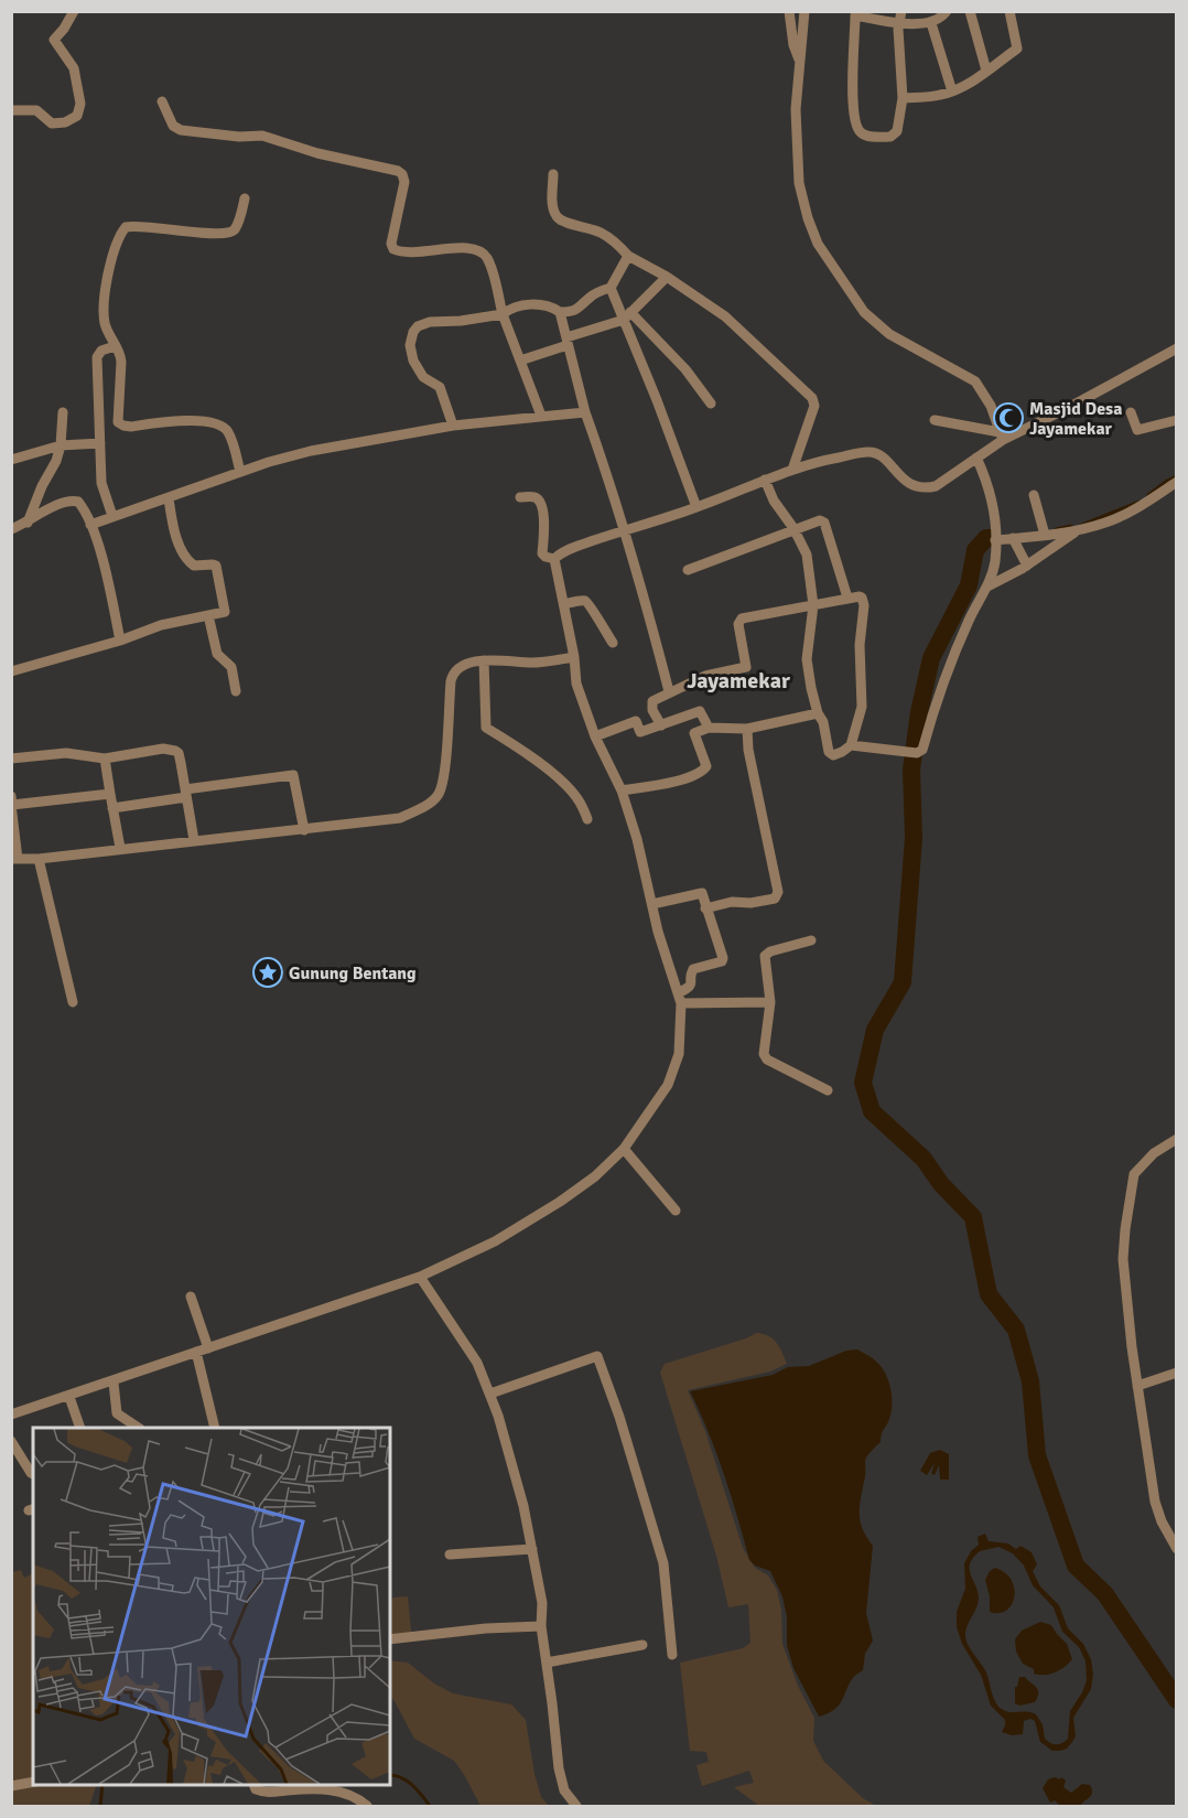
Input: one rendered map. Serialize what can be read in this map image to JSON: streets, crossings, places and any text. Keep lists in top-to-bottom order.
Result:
{
  "districts": ["Jayamekar"],
  "places": {
    "mosque": ["Masjid Desa Jayamekar"],
    "place": ["Gunung Bentang"]
  }
}
